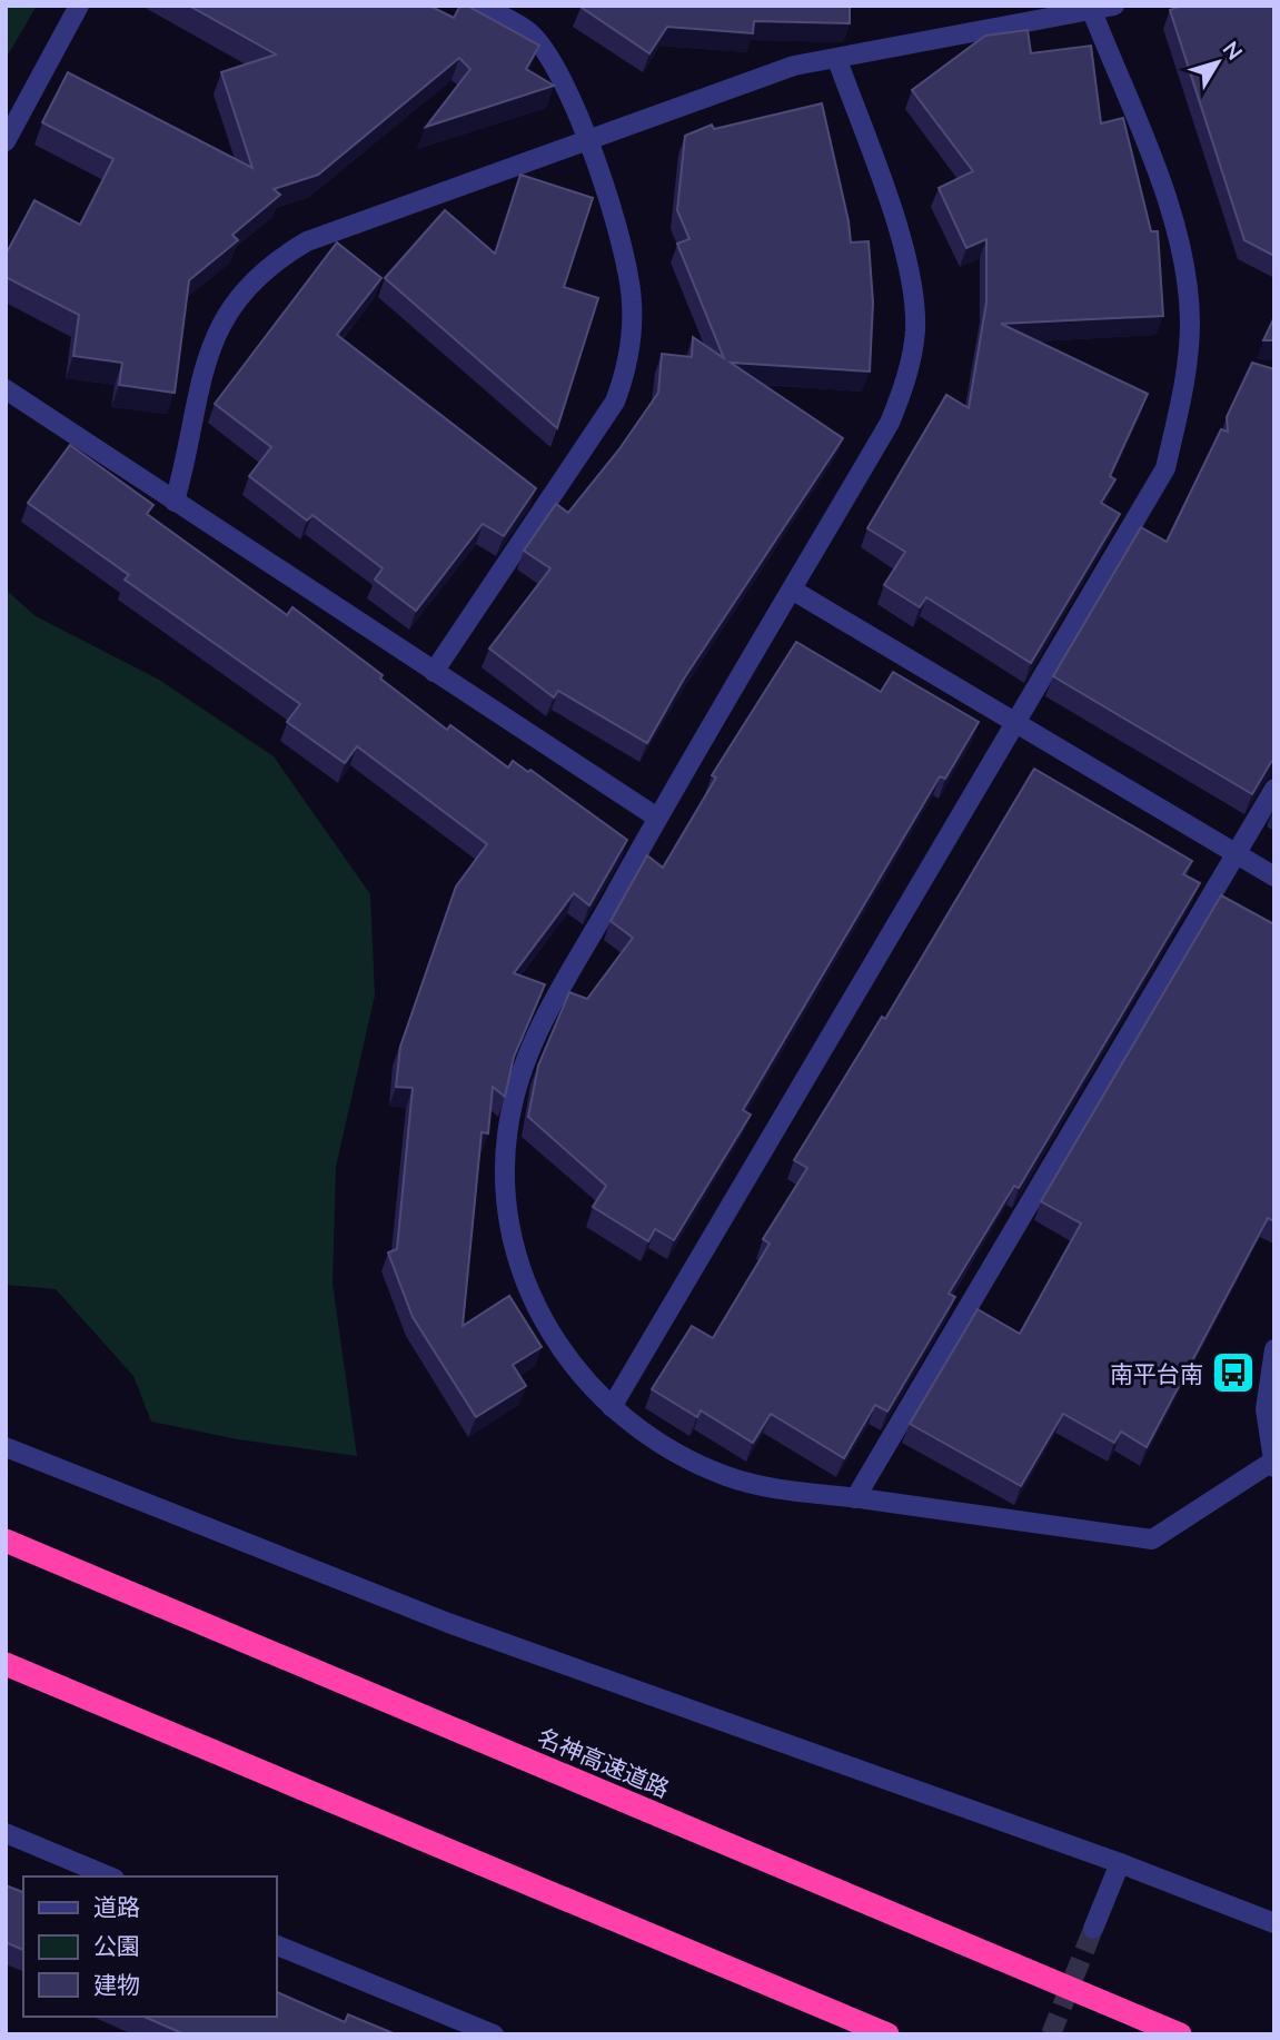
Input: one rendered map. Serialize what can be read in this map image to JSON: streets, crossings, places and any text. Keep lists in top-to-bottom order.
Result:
{
  "streets": {
    "highway": ["名神高速道路"]
  },
  "places": {
    "bus stop": ["南平台南"]
  },
  "legend": ["道路", "公園", "建物"],
  "north": "top right"
}
